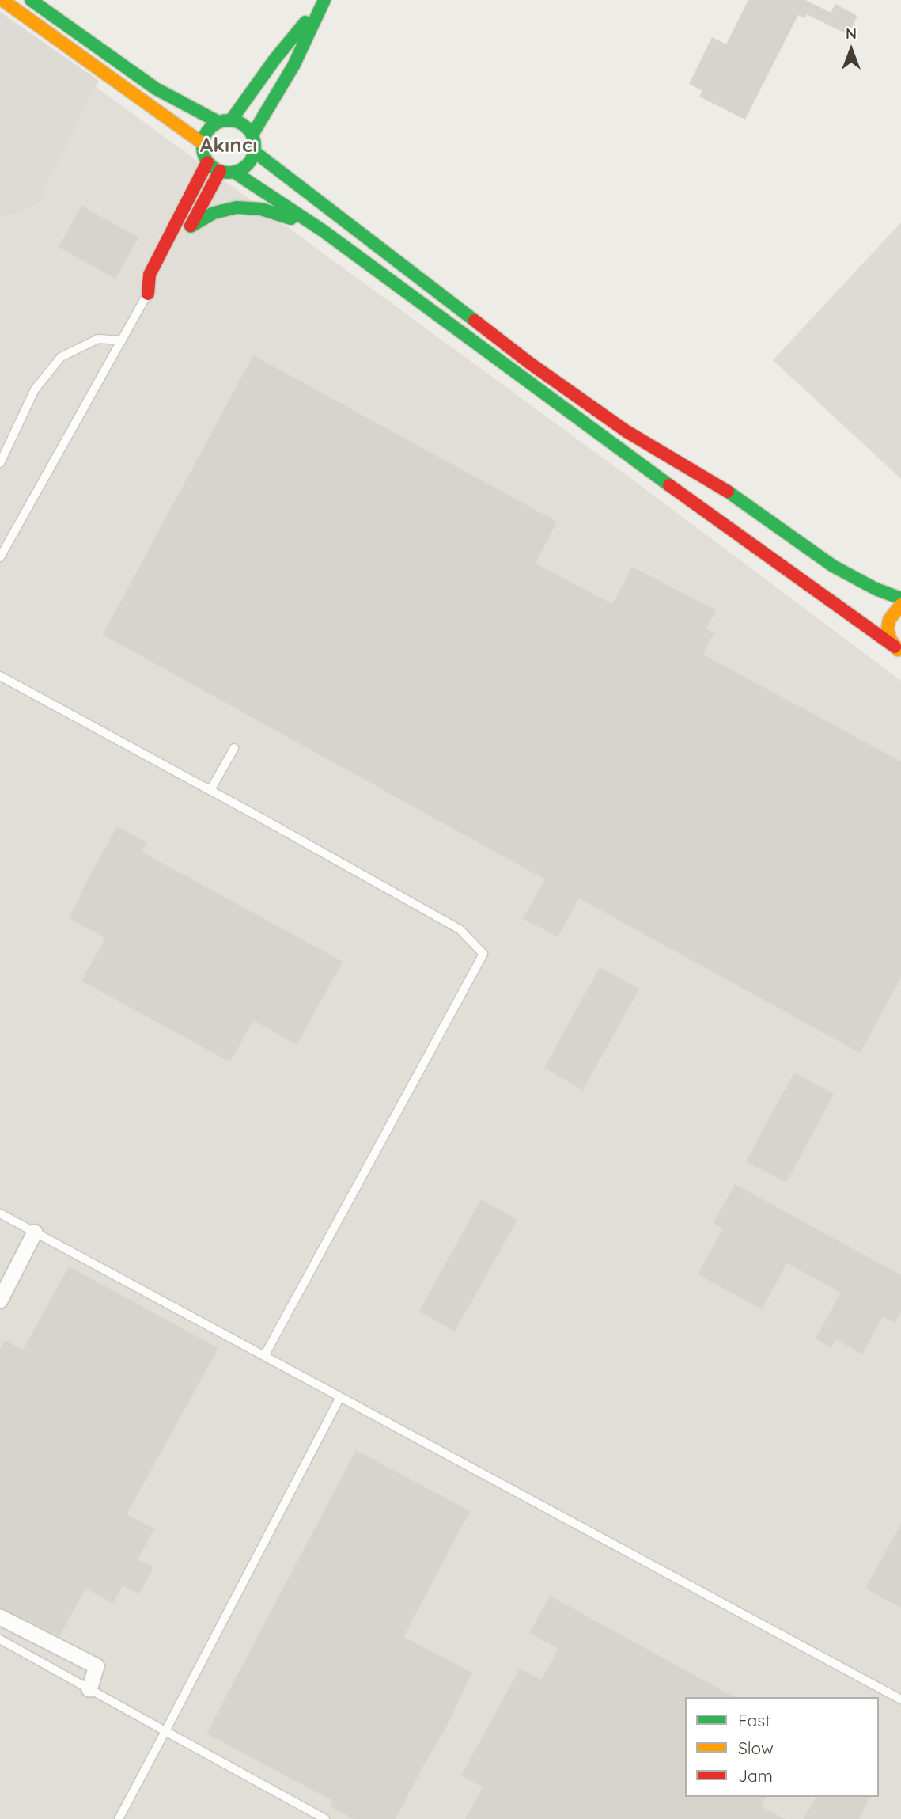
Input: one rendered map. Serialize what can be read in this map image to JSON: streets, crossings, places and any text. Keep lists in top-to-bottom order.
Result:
{
  "districts": ["Akıncı"],
  "legend": ["Fast", "Slow", "Jam"],
  "north": "top"
}
